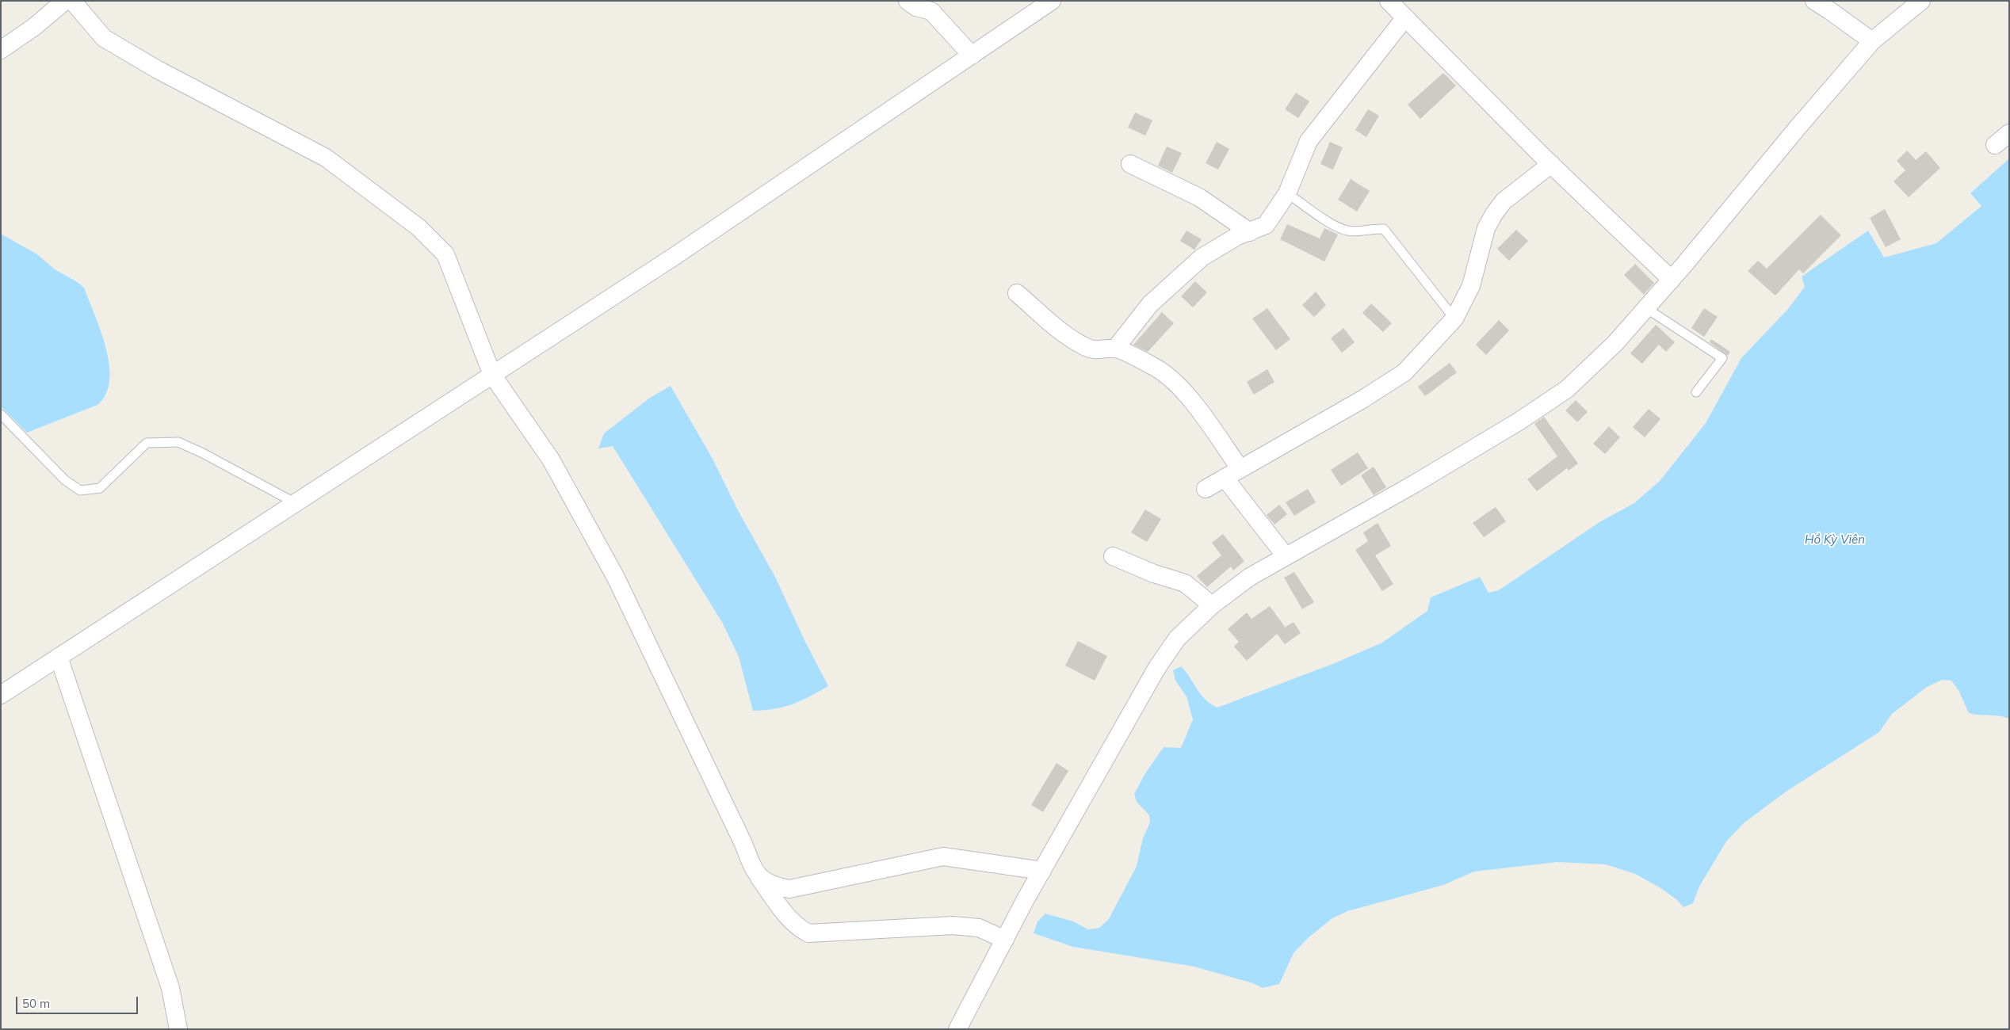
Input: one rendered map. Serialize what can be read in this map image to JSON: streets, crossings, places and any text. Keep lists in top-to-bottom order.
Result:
{
  "water": ["Hồ Kỳ Viên"],
  "scale_bar": "50 m"
}
